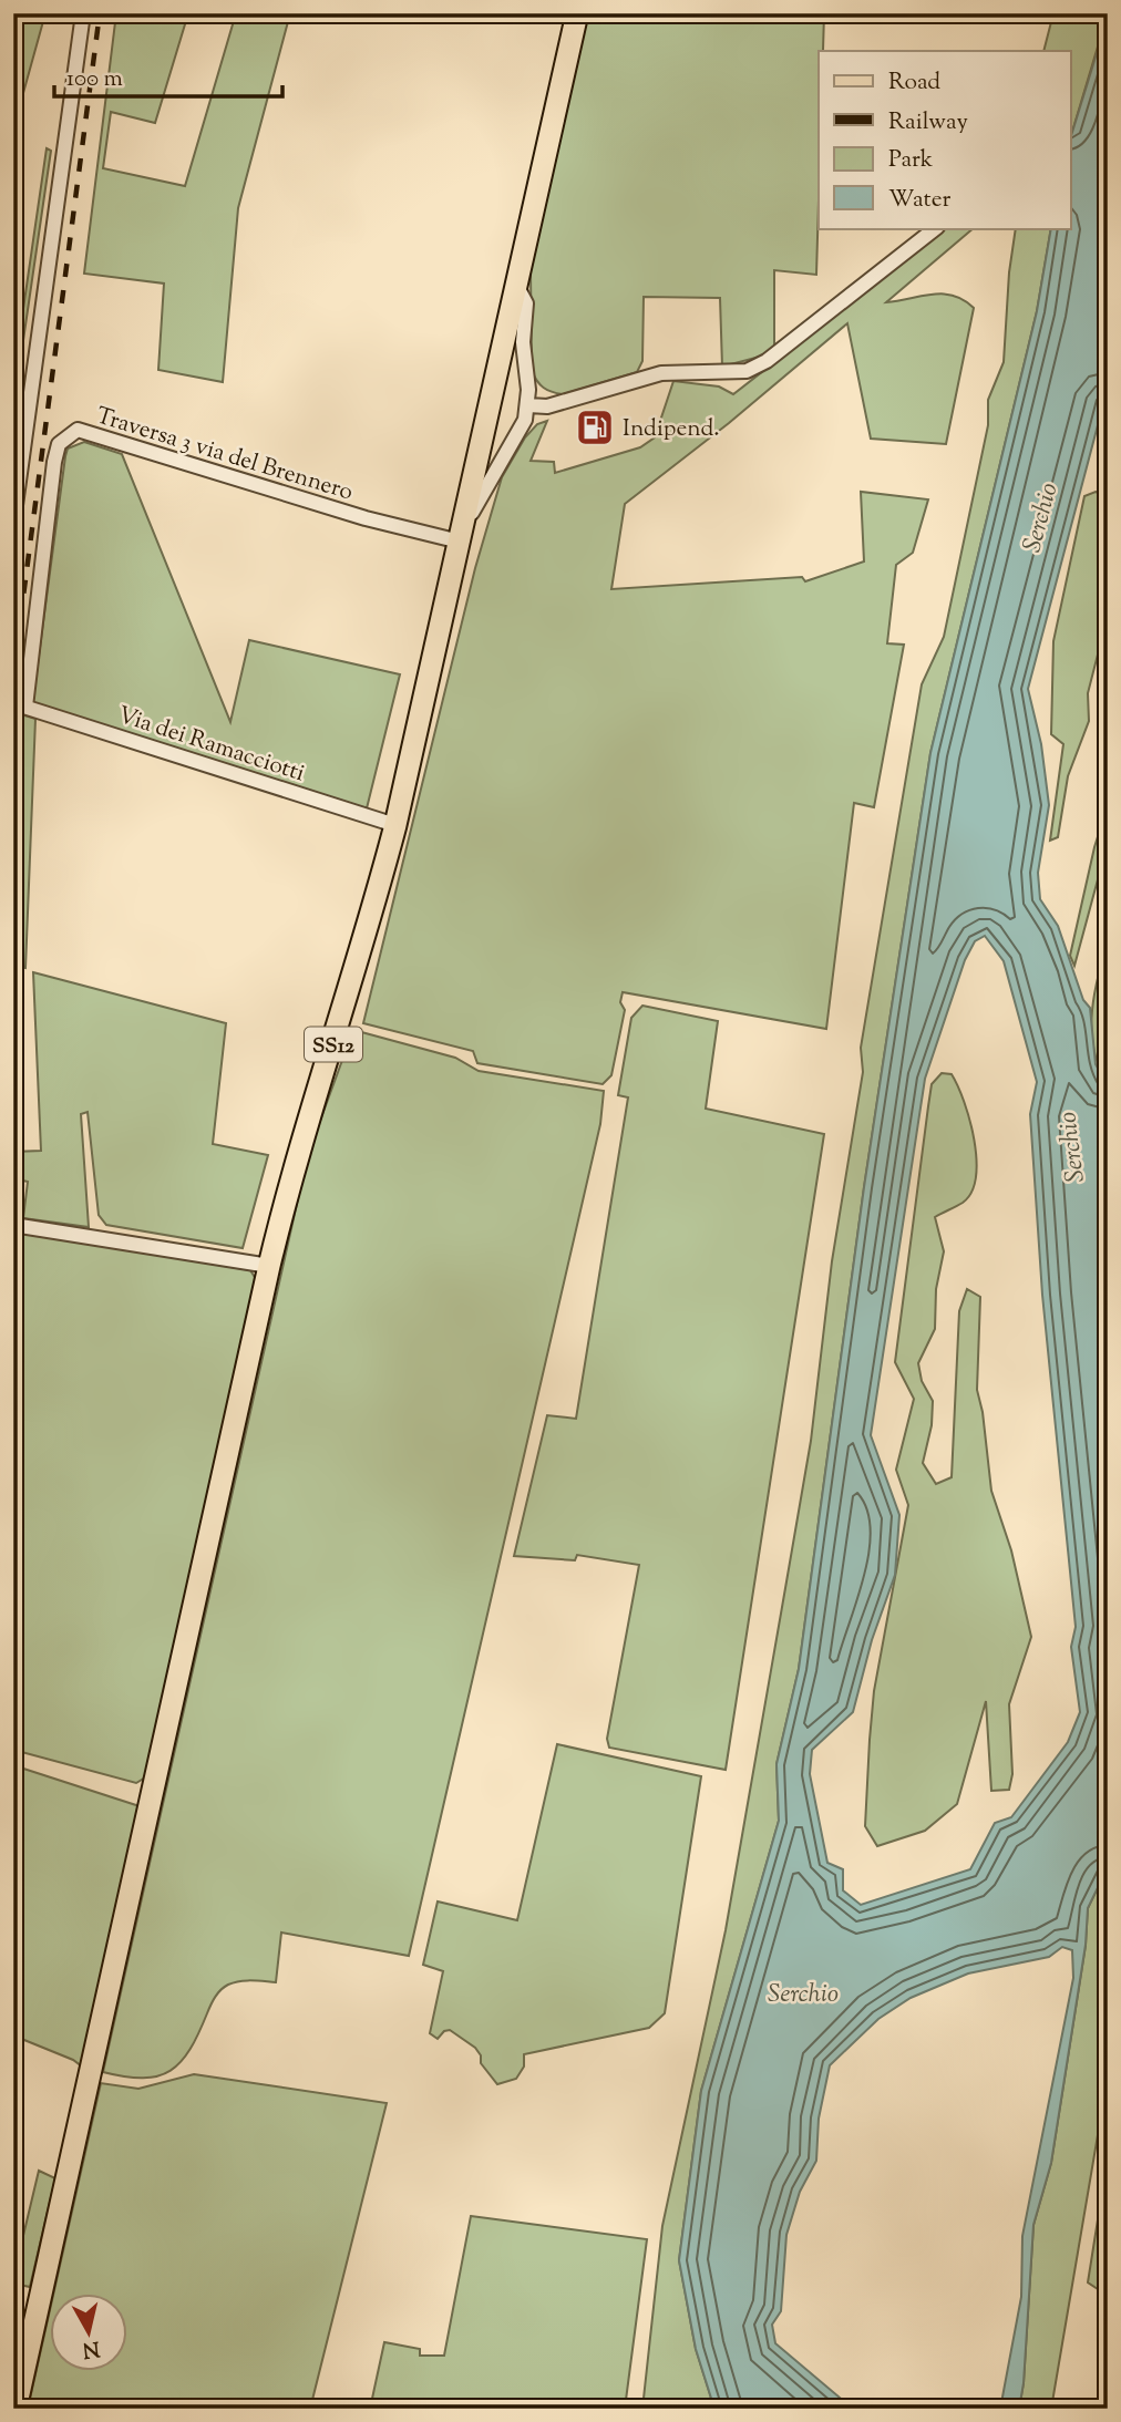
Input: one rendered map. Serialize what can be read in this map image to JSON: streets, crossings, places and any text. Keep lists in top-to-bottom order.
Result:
{
  "streets": {
    "main road": ["SS12"],
    "street": ["Traversa 3 via del Brennero", "Via dei Ramacciotti"]
  },
  "crossings": [
    ["Traversa 3 via del Brennero", "Via dei Ramacciotti"],
    ["Traversa 3 via del Brennero", "SS12"],
    ["Via dei Ramacciotti", "SS12"]
  ],
  "water": ["Serchio"],
  "places": {
    "fuel station": ["Indipend."]
  },
  "legend": [
    "Road",
    "Railway",
    "Park",
    "Water"
  ],
  "scale_bar": "100 m",
  "north": "bottom"
}
